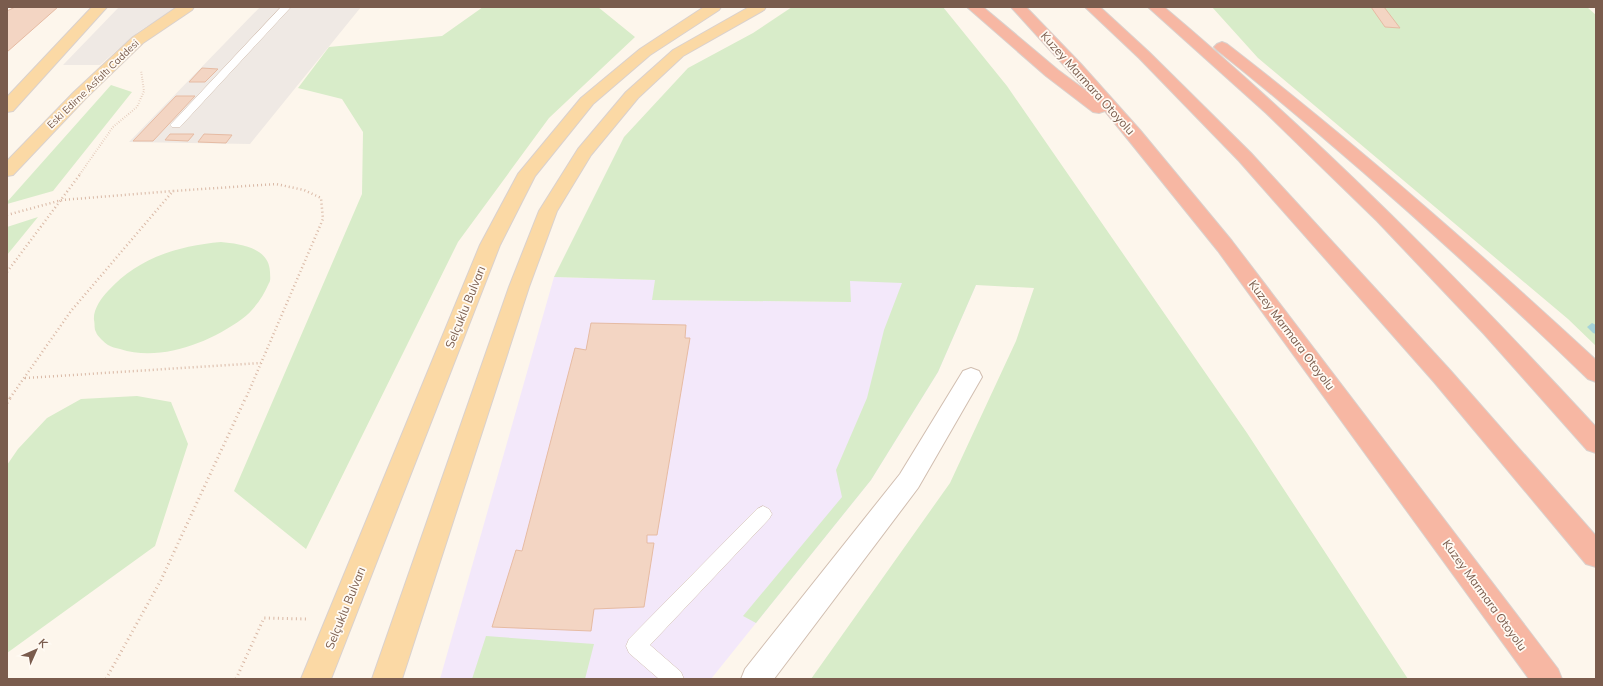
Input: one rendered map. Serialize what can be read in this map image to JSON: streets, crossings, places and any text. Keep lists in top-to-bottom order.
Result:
{
  "streets": {
    "highway": ["Kuzey Marmara Otoyolu"],
    "main road": ["Eski Edirne Asfaltı Caddesi", "Selçuklu Bulvarı"]
  },
  "north": "top right"
}
